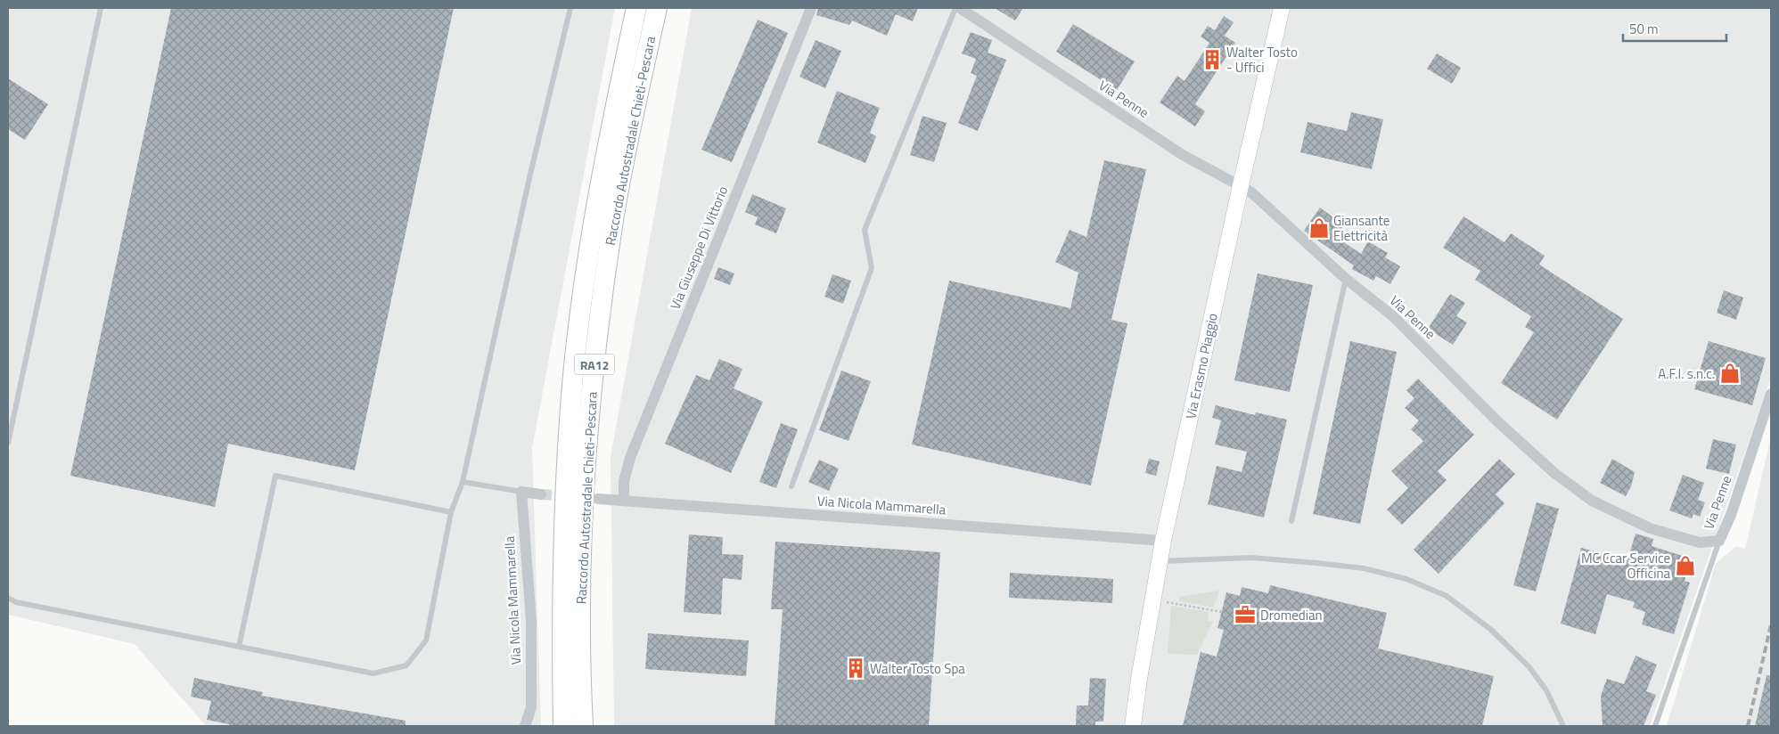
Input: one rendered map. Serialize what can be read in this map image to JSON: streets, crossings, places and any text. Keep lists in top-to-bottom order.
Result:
{
  "streets": {
    "highway": ["Raccordo Autostradale Chieti-Pescara", "RA12"],
    "street": [
      "Via Penne",
      "Via Giuseppe Di Vittorio",
      "Via Erasmo Piaggio",
      "Via Nicola Mammarella"
    ]
  },
  "crossings": [
    ["Via Penne", "Via Erasmo Piaggio"],
    ["Via Giuseppe Di Vittorio", "Via Nicola Mammarella"],
    ["Via Erasmo Piaggio", "Via Nicola Mammarella"]
  ],
  "places": {
    "building": ["Walter Tosto - Uffici", "Walter Tosto Spa"],
    "shop": ["Giansante Elettricità", "A.F.I. s.n.c.", "MC Ccar Service Officina"],
    "office": ["Dromedian"]
  },
  "scale_bar": "50 m"
}
